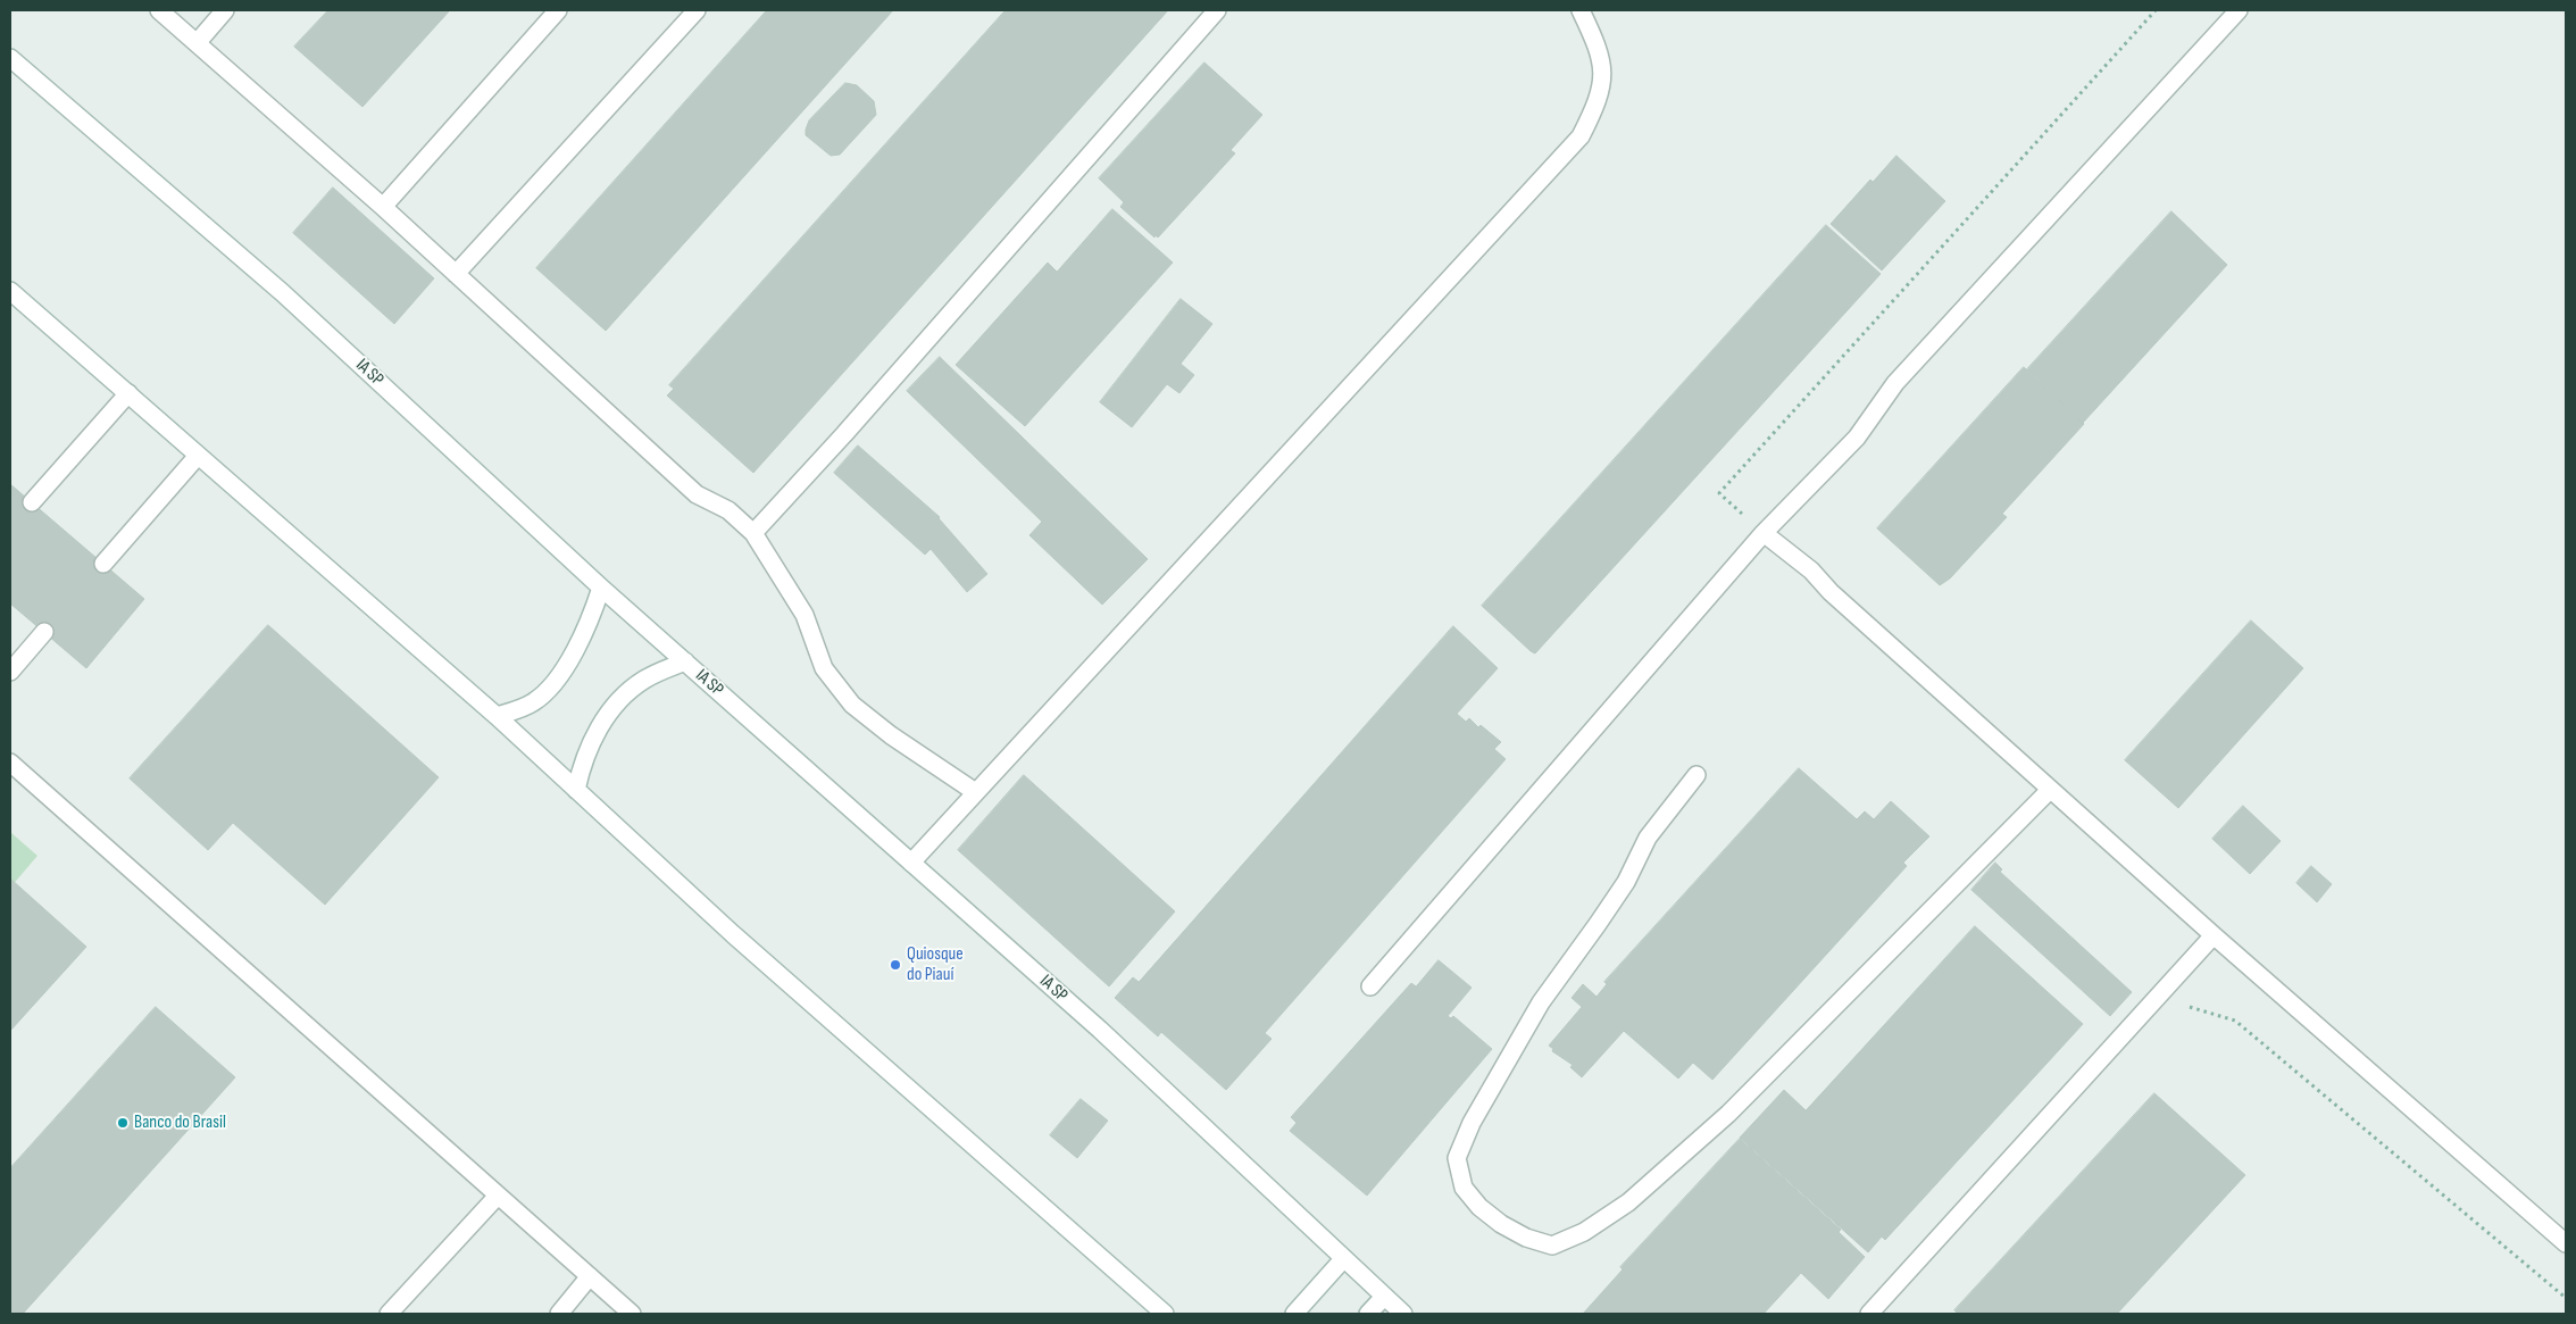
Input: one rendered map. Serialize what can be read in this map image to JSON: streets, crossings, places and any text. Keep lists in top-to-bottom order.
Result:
{
  "streets": {
    "street": ["IA SP"]
  },
  "places": ["Quiosque do Piauí", "Banco do Brasil"]
}
